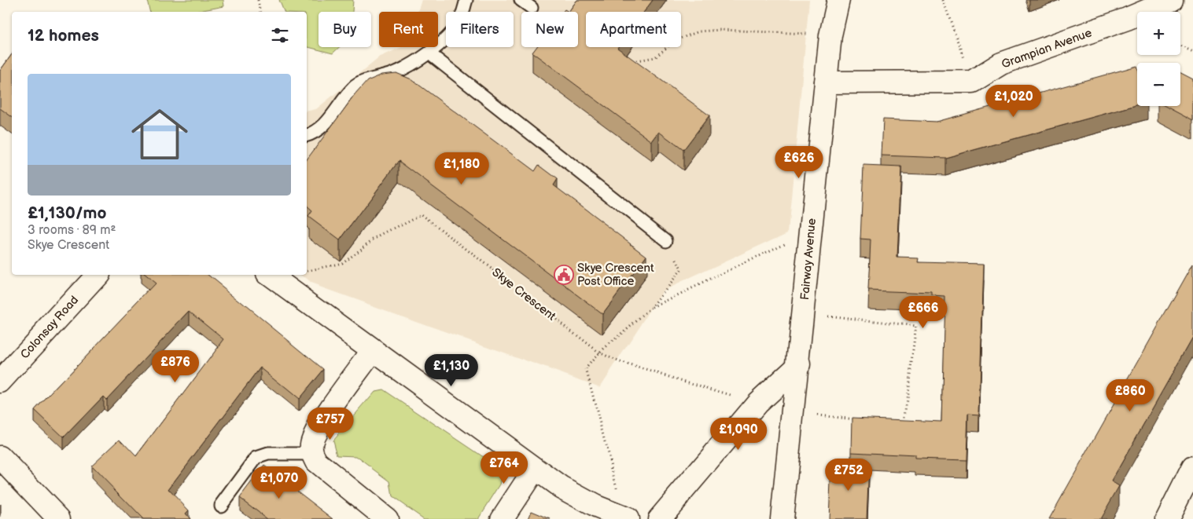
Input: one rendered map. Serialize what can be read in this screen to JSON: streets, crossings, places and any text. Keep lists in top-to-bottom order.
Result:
{
  "streets": {
    "street": ["Grampian Avenue", "Fairway Avenue", "Colonsay Road"],
    "path": ["Skye Crescent"]
  },
  "places": {
    "public building": ["Skye Crescent Post Office"]
  },
  "page": {
    "map_buttons": ["+", "−"],
    "chip": [
      "Buy",
      "Rent",
      "Filters",
      "New",
      "Apartment"
    ],
    "heading": "12 homes",
    "list": [
      {
        "name": "£1,130/mo",
        "note": "3 rooms · 89 m² · Skye Crescent"
      }
    ],
    "price": [
      "£1,020",
      "£626",
      "£1,180",
      "£666",
      "£876",
      "£1,130",
      "£860",
      "£757",
      "£1,090",
      "£764",
      "£752",
      "£1,070"
    ]
  }
}
